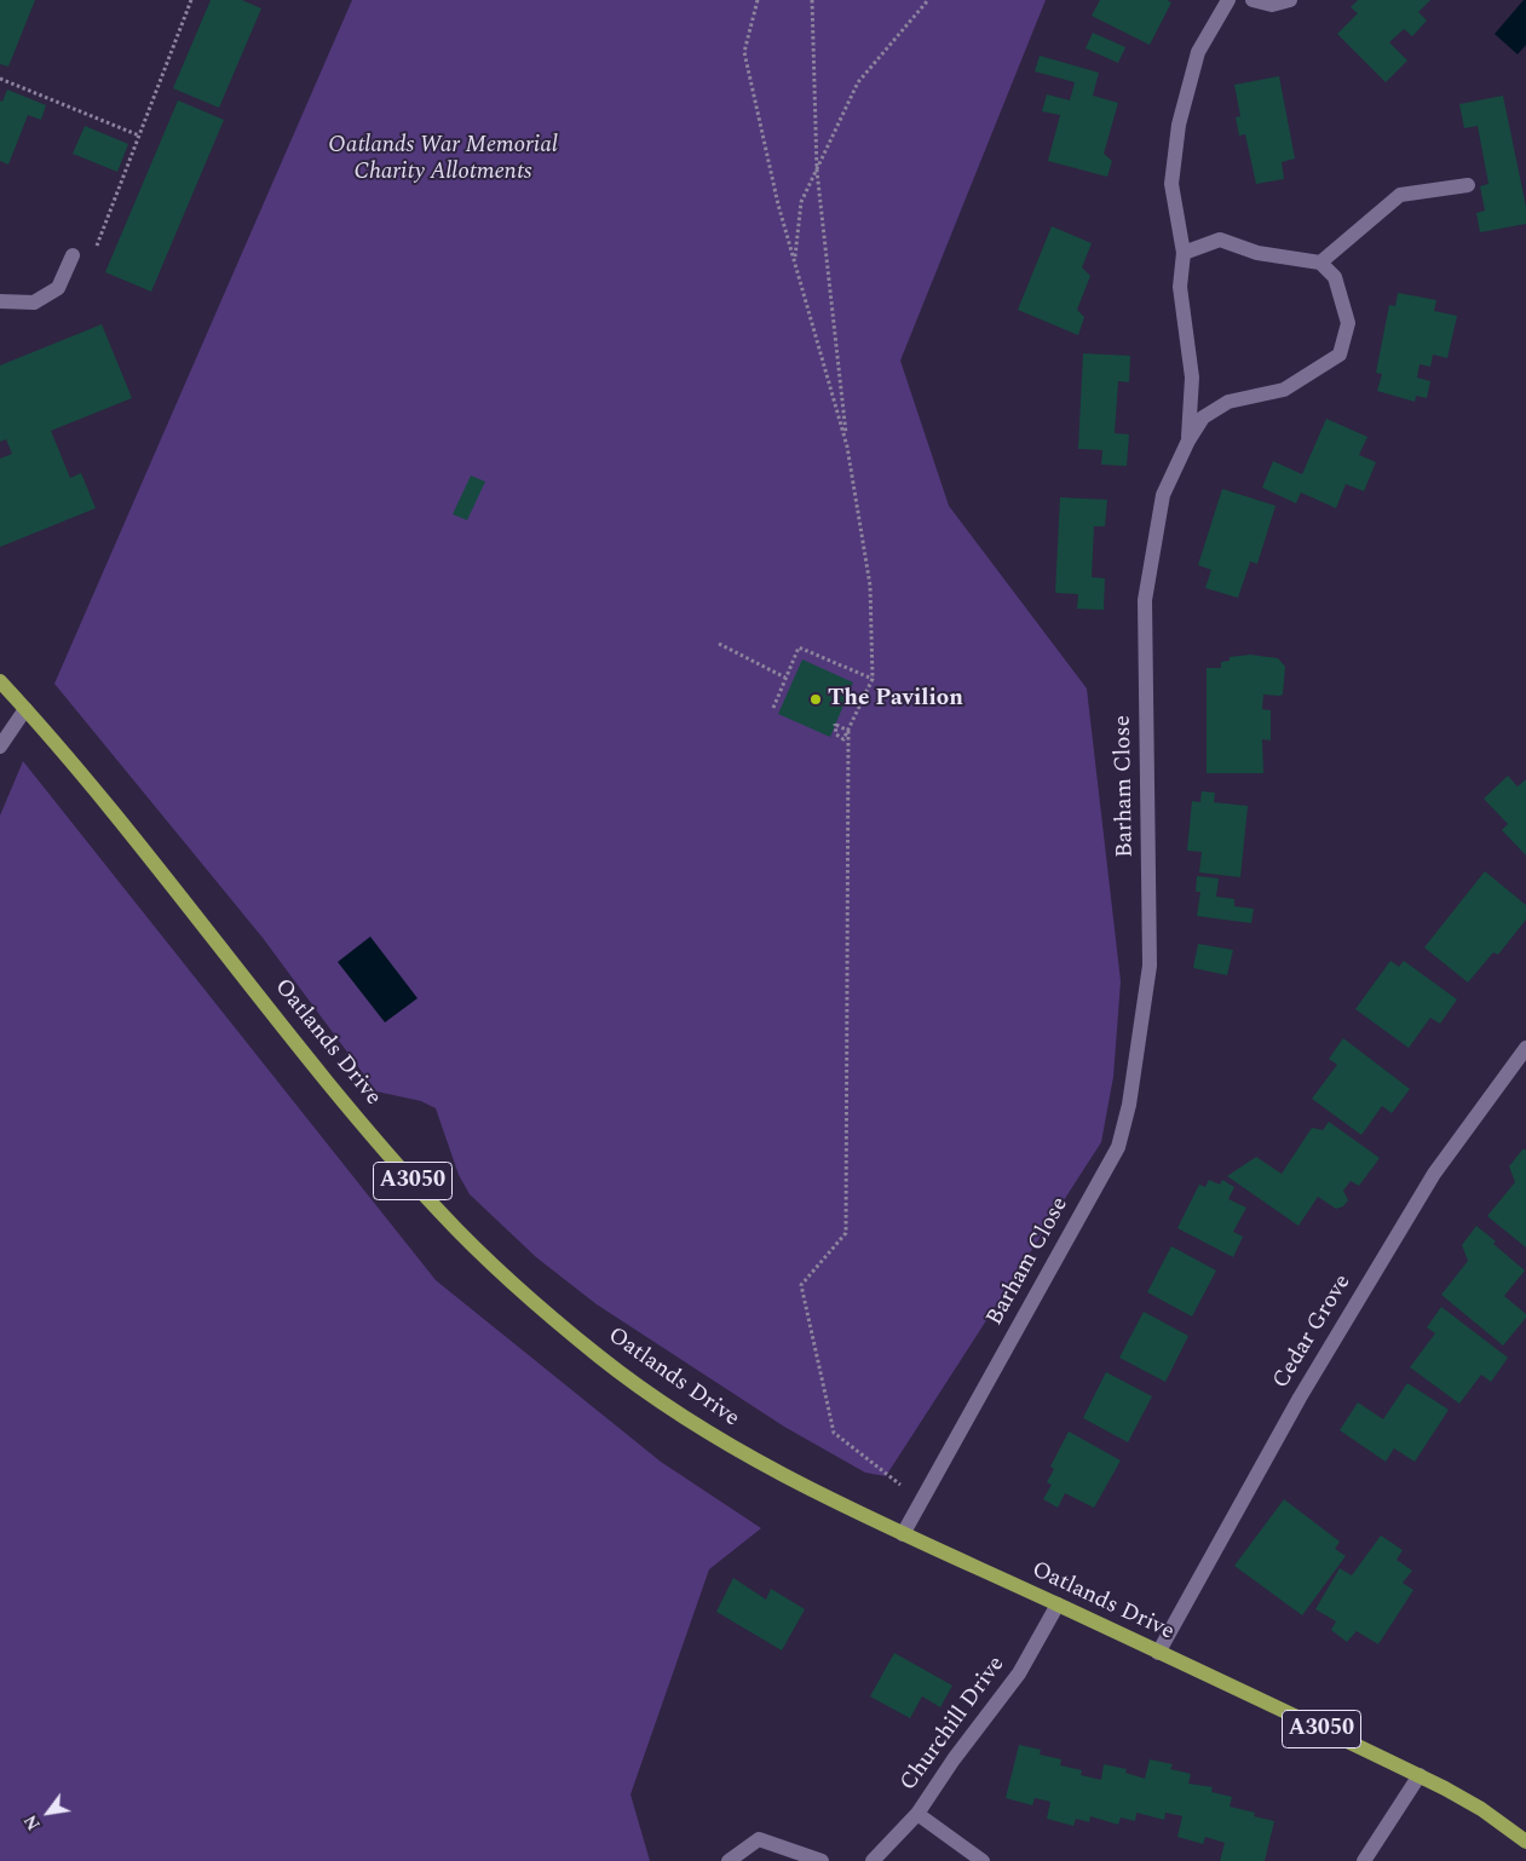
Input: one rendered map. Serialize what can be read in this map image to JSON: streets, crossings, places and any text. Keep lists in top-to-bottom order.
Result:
{
  "streets": {
    "main road": ["Oatlands Drive", "A3050"],
    "street": ["Barham Close", "Cedar Grove", "Churchill Drive"]
  },
  "crossings": [
    ["Barham Close", "Oatlands Drive"],
    ["Oatlands Drive", "Cedar Grove"],
    ["Oatlands Drive", "Churchill Drive"]
  ],
  "parks": ["Oatlands War Memorial Charity Allotments"],
  "places": ["The Pavilion"],
  "north": "bottom left"
}
